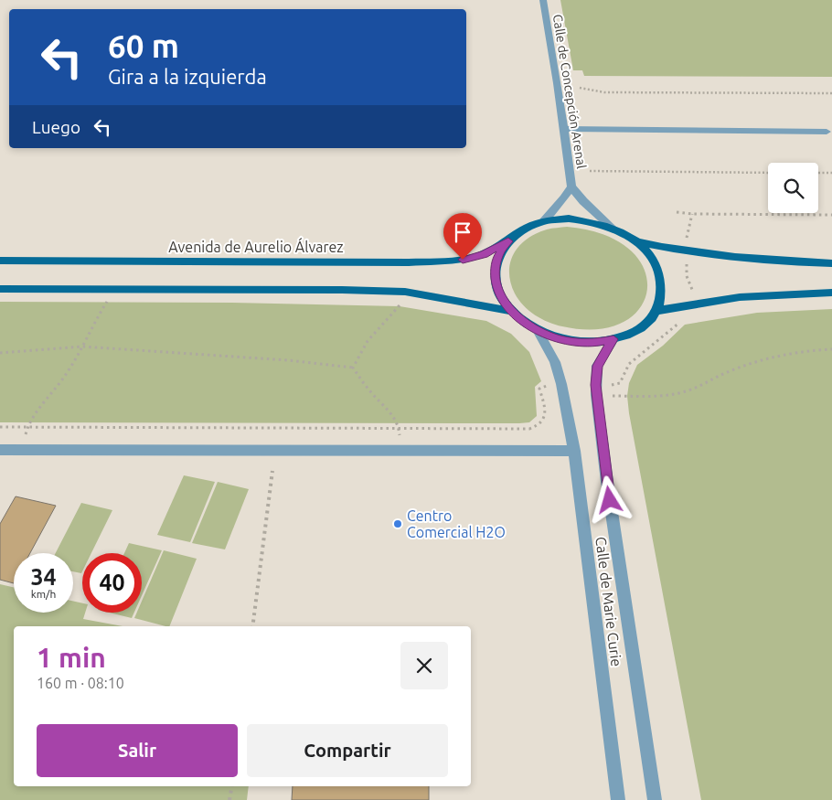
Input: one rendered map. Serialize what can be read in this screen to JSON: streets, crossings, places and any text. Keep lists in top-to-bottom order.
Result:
{
  "streets": {
    "main road": ["Avenida de Aurelio Álvarez"],
    "street": ["Calle de Concepción Arenal", "Calle de Marie Curie"]
  },
  "crossings": [
    ["Calle de Concepción Arenal", "Avenida de Aurelio Álvarez"],
    ["Calle de Concepción Arenal", "Calle de Marie Curie"],
    ["Avenida de Aurelio Álvarez", "Calle de Marie Curie"]
  ],
  "places": ["Centro Comercial H2O"],
  "page": {
    "turn": ["60 m", "Gira a la izquierda"],
    "then": "Luego",
    "speed": "34 km/h",
    "limit": "40",
    "heading": ["1 min", "160 m · 08:10"],
    "buttons": ["Salir", "Compartir"]
  }
}
